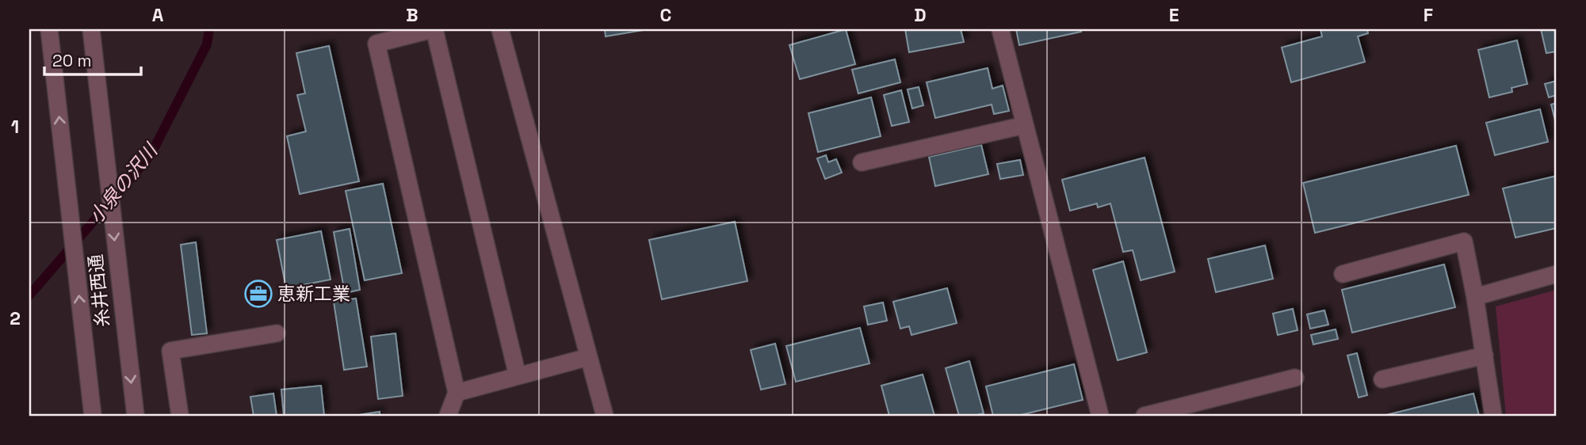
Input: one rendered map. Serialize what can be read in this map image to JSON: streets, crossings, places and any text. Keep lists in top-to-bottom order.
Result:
{
  "streets": {
    "street": ["糸井西通"]
  },
  "water": ["小泉の沢川"],
  "places": {
    "office": ["恵新工業"]
  },
  "scale_bar": "20 m",
  "grid": {
    "columns": [
      "A",
      "B",
      "C",
      "D",
      "E",
      "F"
    ],
    "rows": ["1", "2"]
  }
}
